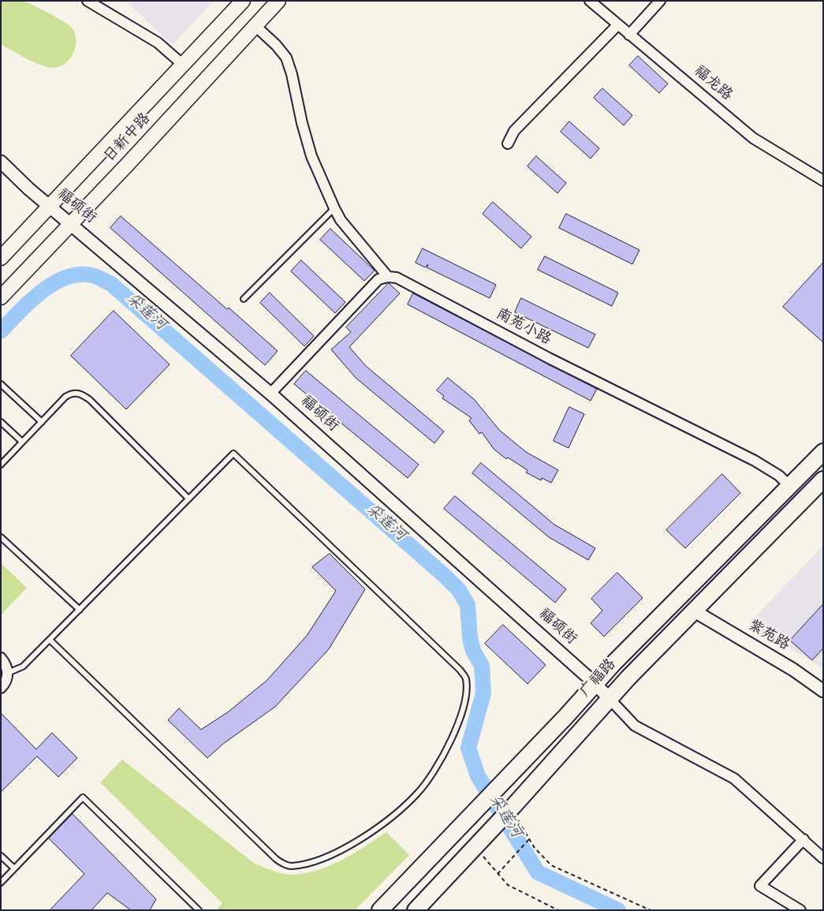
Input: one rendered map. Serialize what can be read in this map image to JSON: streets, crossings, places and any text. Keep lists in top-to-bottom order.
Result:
{
  "streets": {
    "main road": ["日新中路", "广福路"],
    "street": [
      "福龙路",
      "福硕街",
      "南苑小路",
      "紫苑路"
    ]
  },
  "crossings": [
    ["日新中路", "福硕街"],
    ["福硕街", "广福路"],
    ["南苑小路", "广福路"],
    ["紫苑路", "广福路"]
  ],
  "water": ["采莲河"]
}
